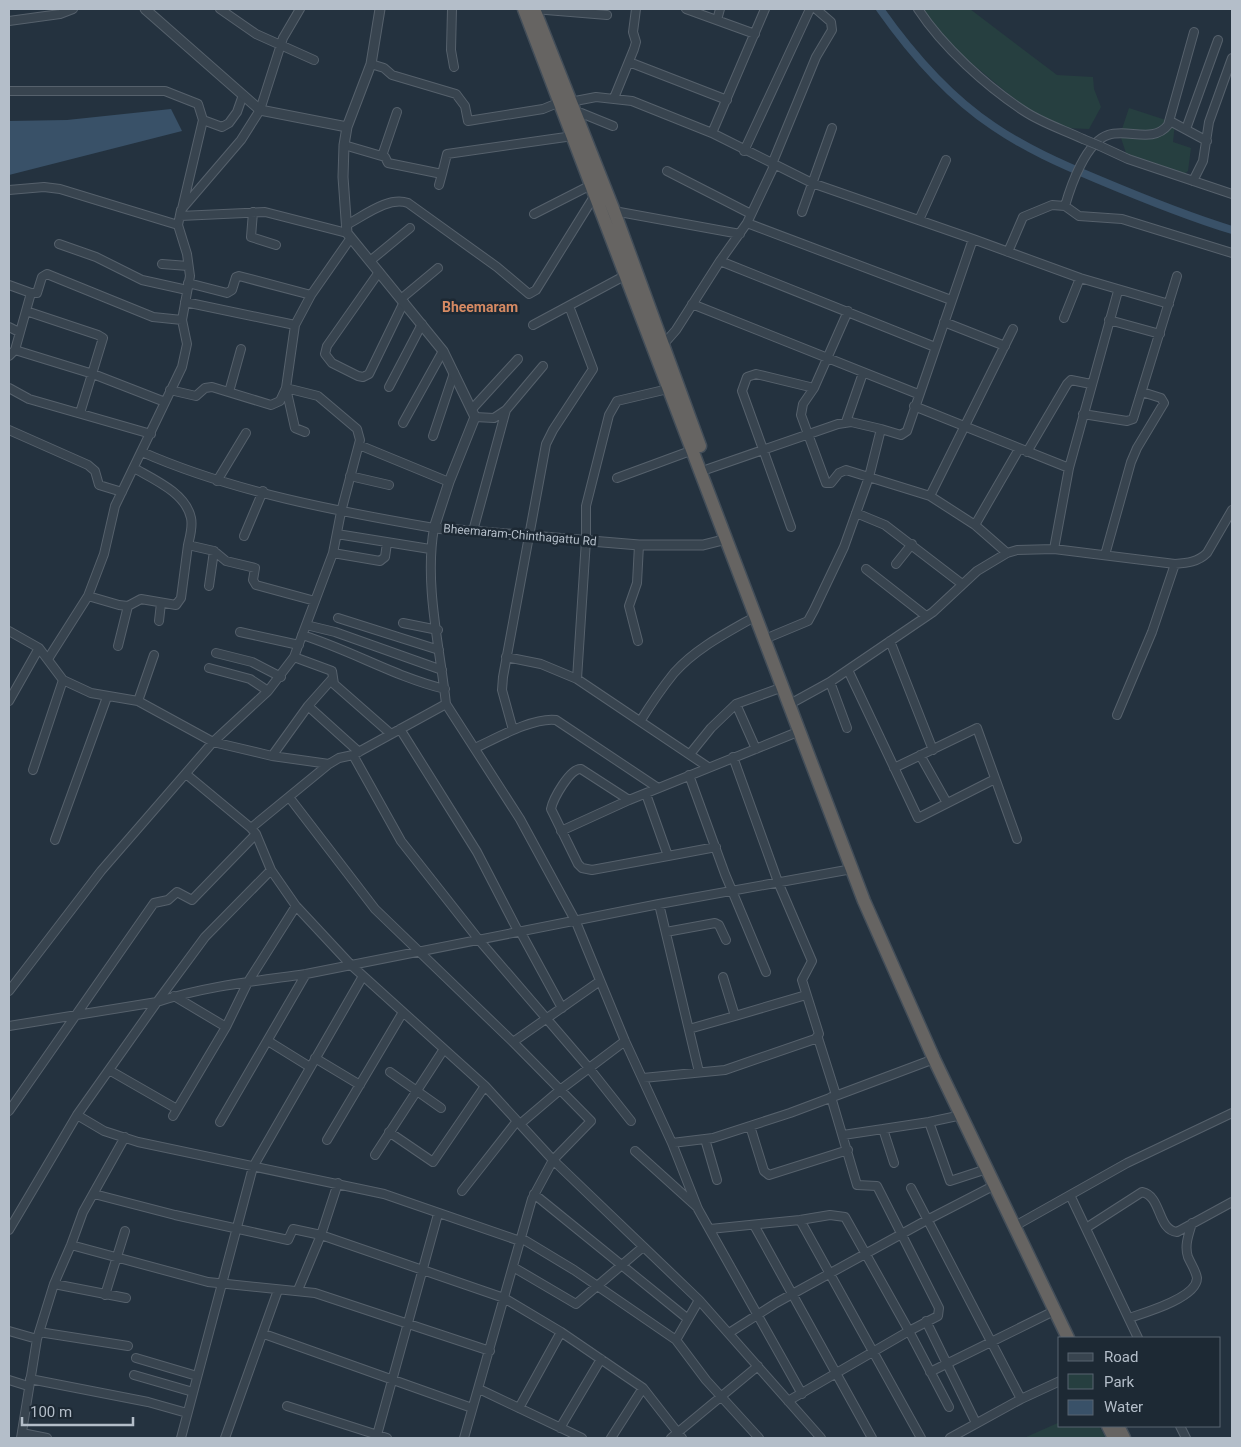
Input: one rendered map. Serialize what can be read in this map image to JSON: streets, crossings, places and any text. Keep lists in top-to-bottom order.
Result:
{
  "streets": {
    "street": ["Bheemaram-Chinthagattu Rd"]
  },
  "districts": ["Bheemaram"],
  "legend": ["Road", "Park", "Water"],
  "scale_bar": "100 m"
}
